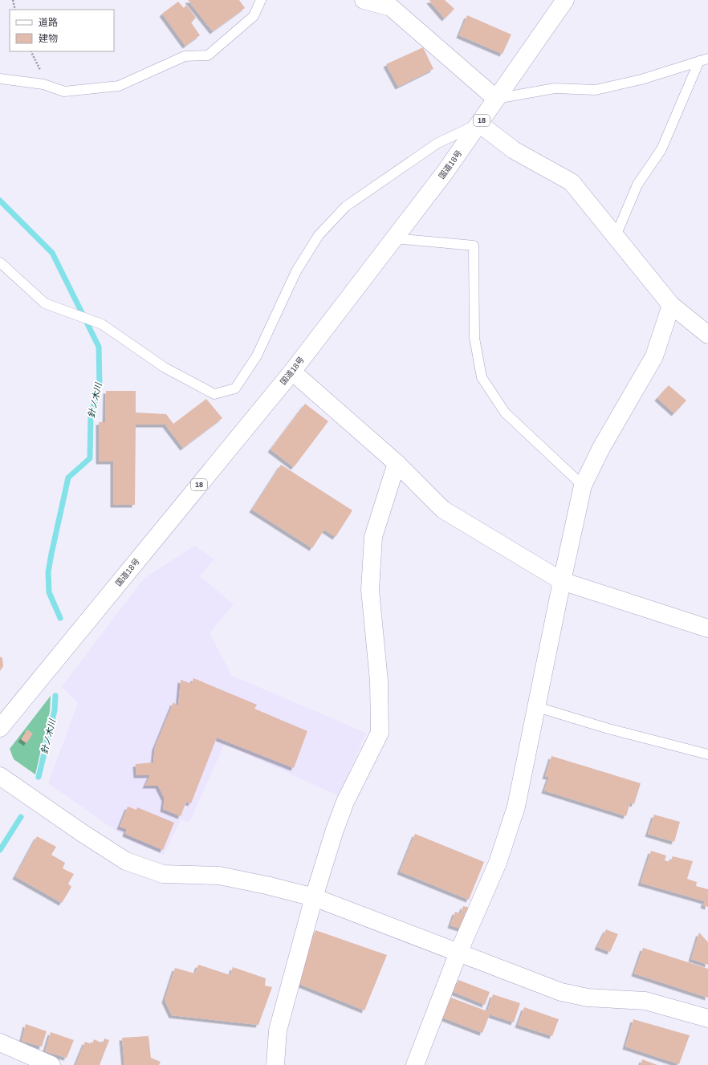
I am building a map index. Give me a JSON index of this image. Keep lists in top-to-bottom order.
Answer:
{
  "streets": {
    "main road": ["18", "国道18号"]
  },
  "water": ["針ノ木川"],
  "legend": ["道路", "建物"]
}
